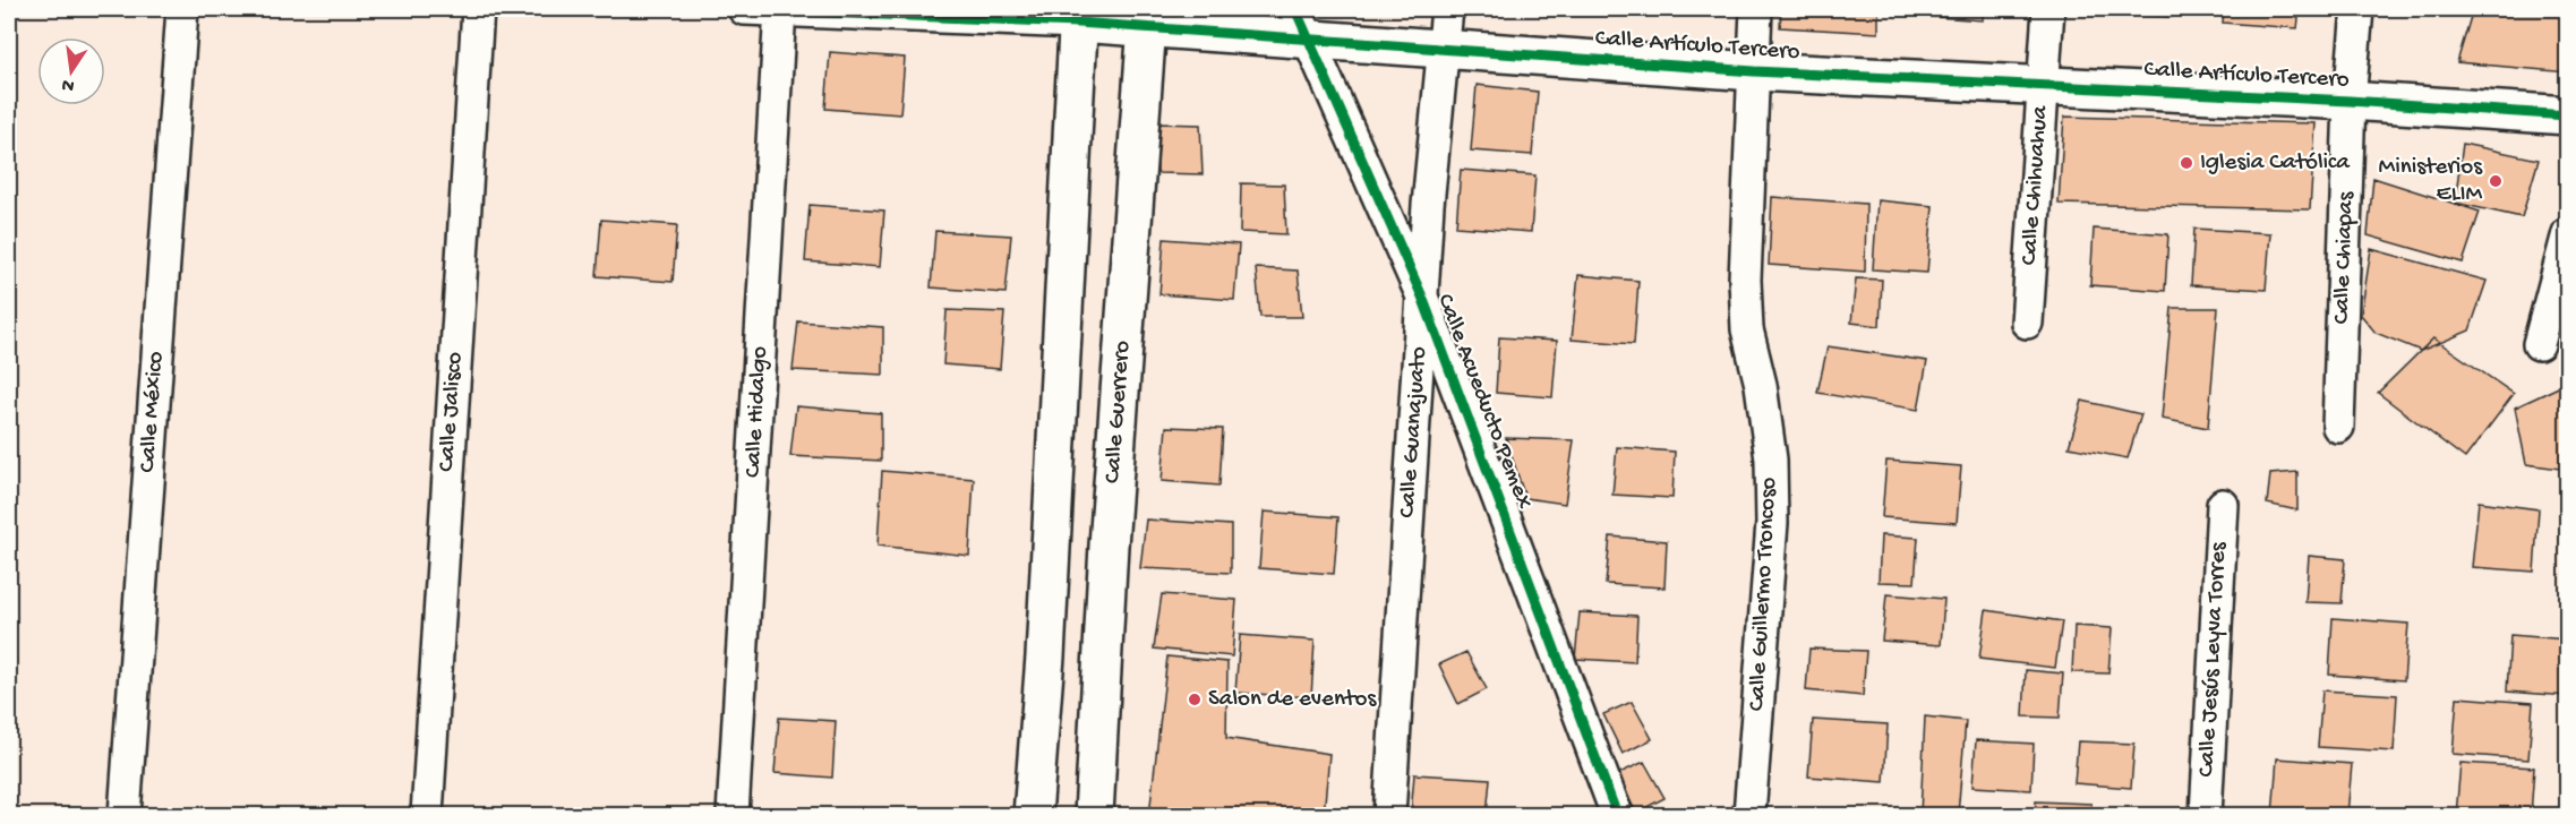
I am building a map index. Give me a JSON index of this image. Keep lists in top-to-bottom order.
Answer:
{
  "streets": {
    "main road": ["Calle Artículo Tercero", "Calle Guerrero"],
    "street": [
      "Calle Chihuahua",
      "Calle Chiapas",
      "Calle Acueducto Pemex",
      "Calle México",
      "Calle Jalisco",
      "Calle Hidalgo",
      "Calle Guanajuato",
      "Calle Guillermo Troncoso",
      "Calle Jesús Leyva Torres"
    ]
  },
  "crossings": [
    ["Calle Artículo Tercero", "Calle Chihuahua"],
    ["Calle Artículo Tercero", "Calle Chiapas"],
    ["Calle Artículo Tercero", "Calle Acueducto Pemex"],
    ["Calle Artículo Tercero", "Calle Hidalgo"],
    ["Calle Artículo Tercero", "Calle Guerrero"],
    ["Calle Artículo Tercero", "Calle Guanajuato"],
    ["Calle Artículo Tercero", "Calle Guillermo Troncoso"],
    ["Calle Acueducto Pemex", "Calle Guanajuato"]
  ],
  "places": ["Iglesia Católica", "Ministerios ELIM", "Salon de eventos"],
  "north": "bottom"
}
